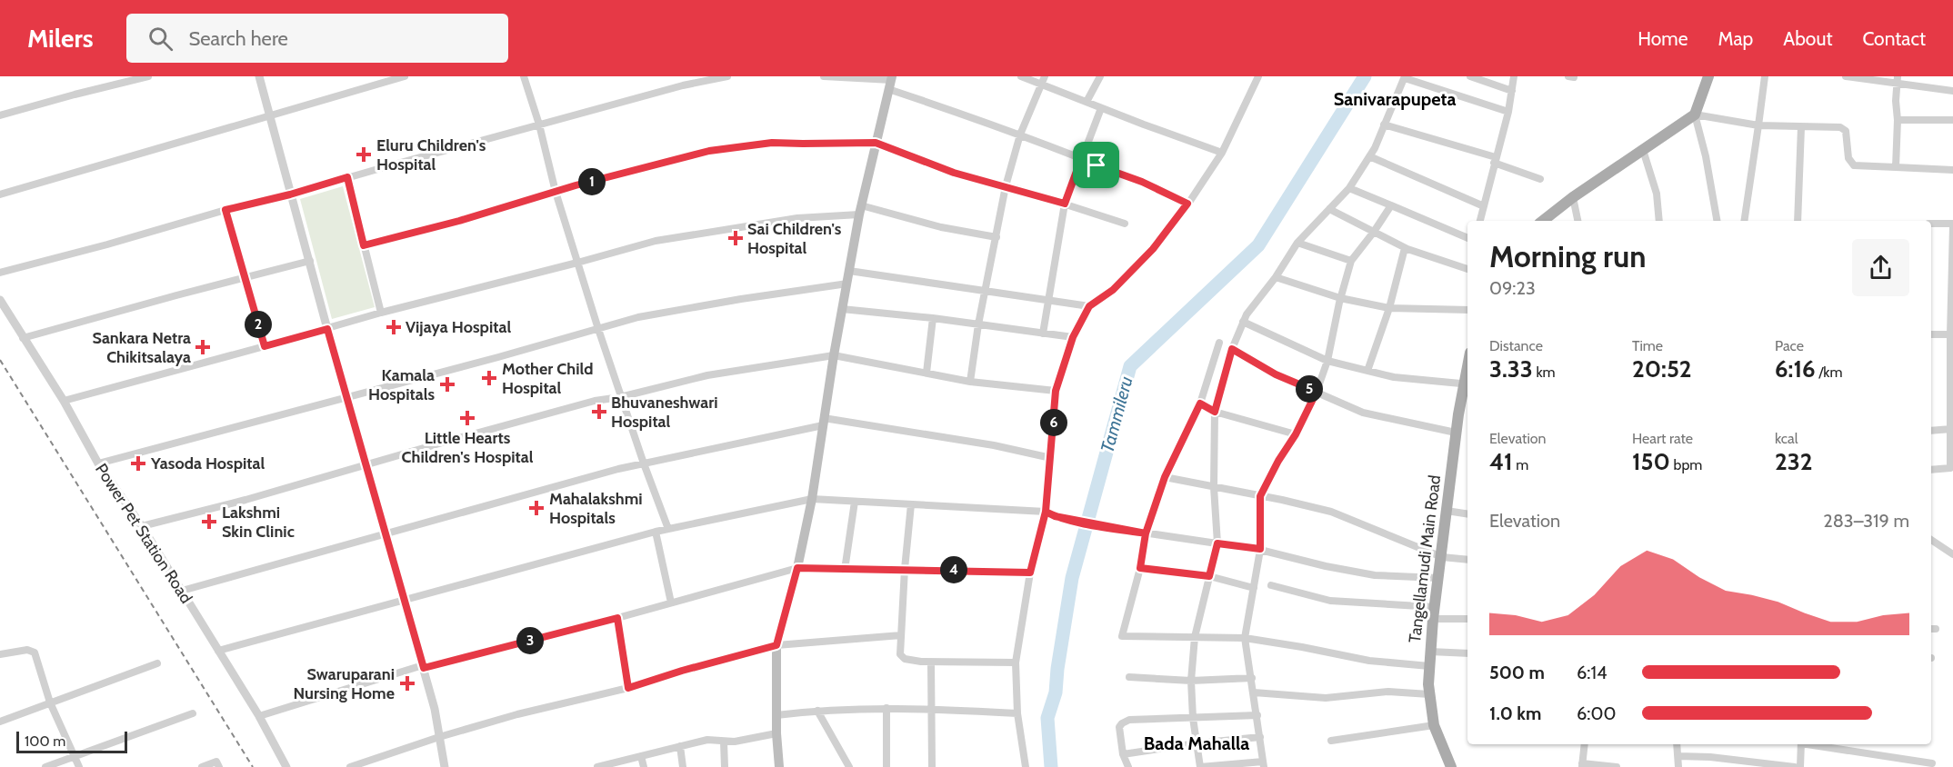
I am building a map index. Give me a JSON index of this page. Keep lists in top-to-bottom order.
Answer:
{
  "streets": {
    "main road": ["Tangellamudi Main Road"],
    "street": ["Power Pet Station Road"]
  },
  "districts": ["Sanivarapupeta", "Bada Mahalla"],
  "water": ["Tammileru"],
  "places": {
    "health": [
      "Eluru Children's Hospital",
      "Sai Children's Hospital",
      "Vijaya Hospital",
      "Sankara Netra Chikitsalaya",
      "Mother Child Hospital",
      "Kamala Hospitals",
      "Bhuvaneshwari Hospital",
      "Little Hearts Children's Hospital",
      "Yasoda Hospital",
      "Mahalakshmi Hospitals",
      "Lakshmi Skin Clinic",
      "Swaruparani Nursing Home"
    ]
  },
  "scale_bar": "100 m",
  "page": {
    "header": "Milers",
    "search": "Search here",
    "nav": [
      "Home",
      "Map",
      "About",
      "Contact"
    ],
    "pins": [
      "1",
      "2",
      "5",
      "6",
      "4",
      "3"
    ],
    "heading": ["Morning run", "09:23"],
    "stats": [
      ["Distance", "3.33 km"],
      ["Time", "20:52"],
      ["Pace", "6:16 /km"],
      ["Elevation", "41 m"],
      ["Heart rate", "150 bpm"],
      ["kcal", "232"]
    ],
    "chart": ["Elevation", "283–319 m"],
    "list": [
      {
        "name": "500 m",
        "note": "6:14"
      },
      {
        "name": "1.0 km",
        "note": "6:00"
      }
    ],
    "scale": "100 m"
  }
}
